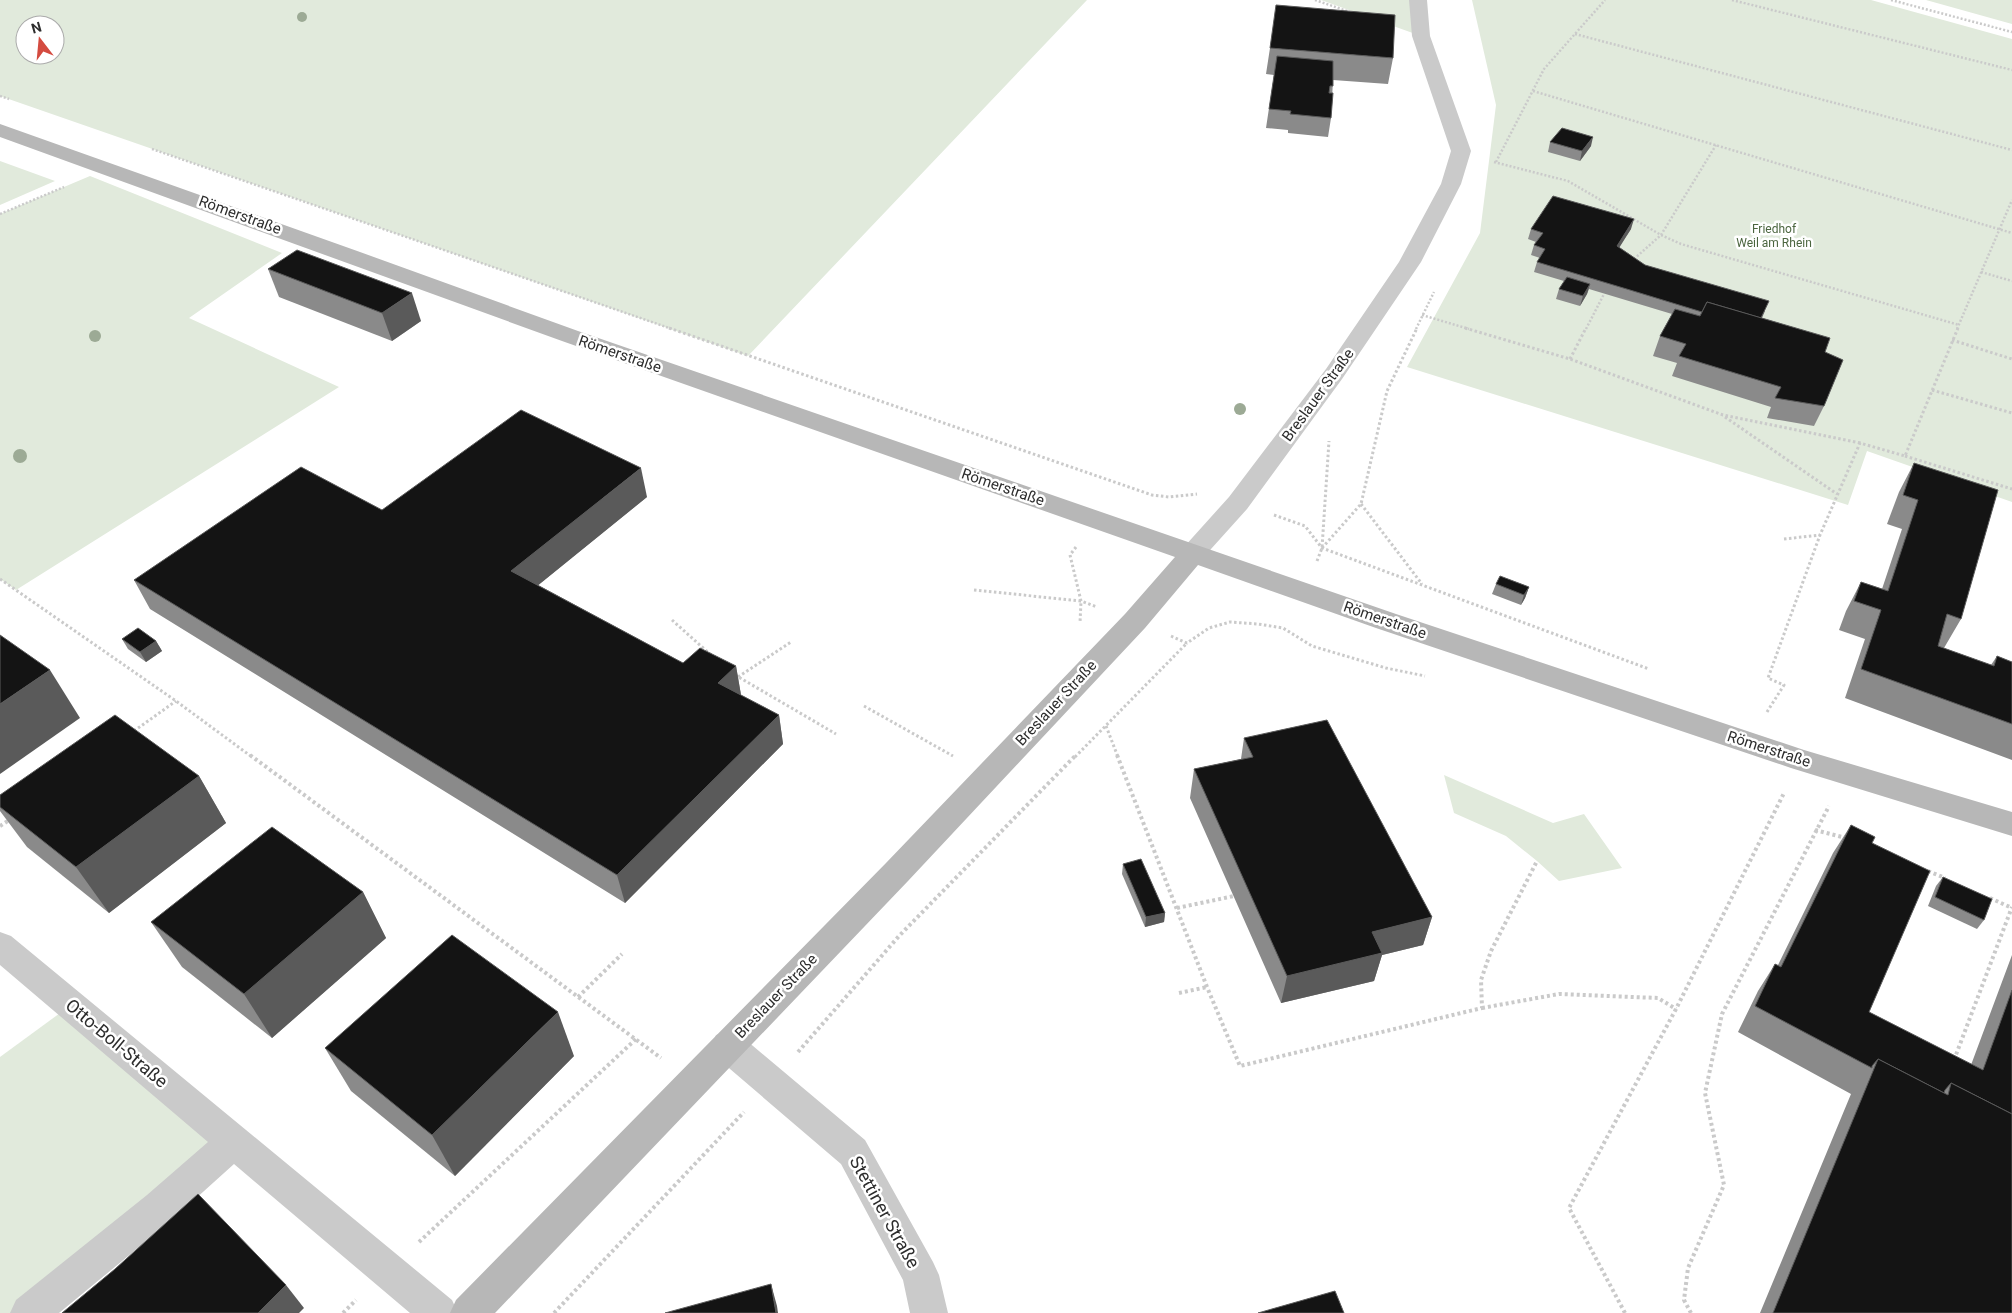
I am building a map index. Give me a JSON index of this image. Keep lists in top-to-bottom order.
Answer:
{
  "streets": {
    "street": [
      "Römerstraße",
      "Breslauer Straße",
      "Otto-Boll-Straße",
      "Stettiner Straße"
    ]
  },
  "crossings": [
    ["Römerstraße", "Breslauer Straße"],
    ["Breslauer Straße", "Stettiner Straße"]
  ],
  "parks": ["Friedhof Weil am Rhein"],
  "north": "top"
}
